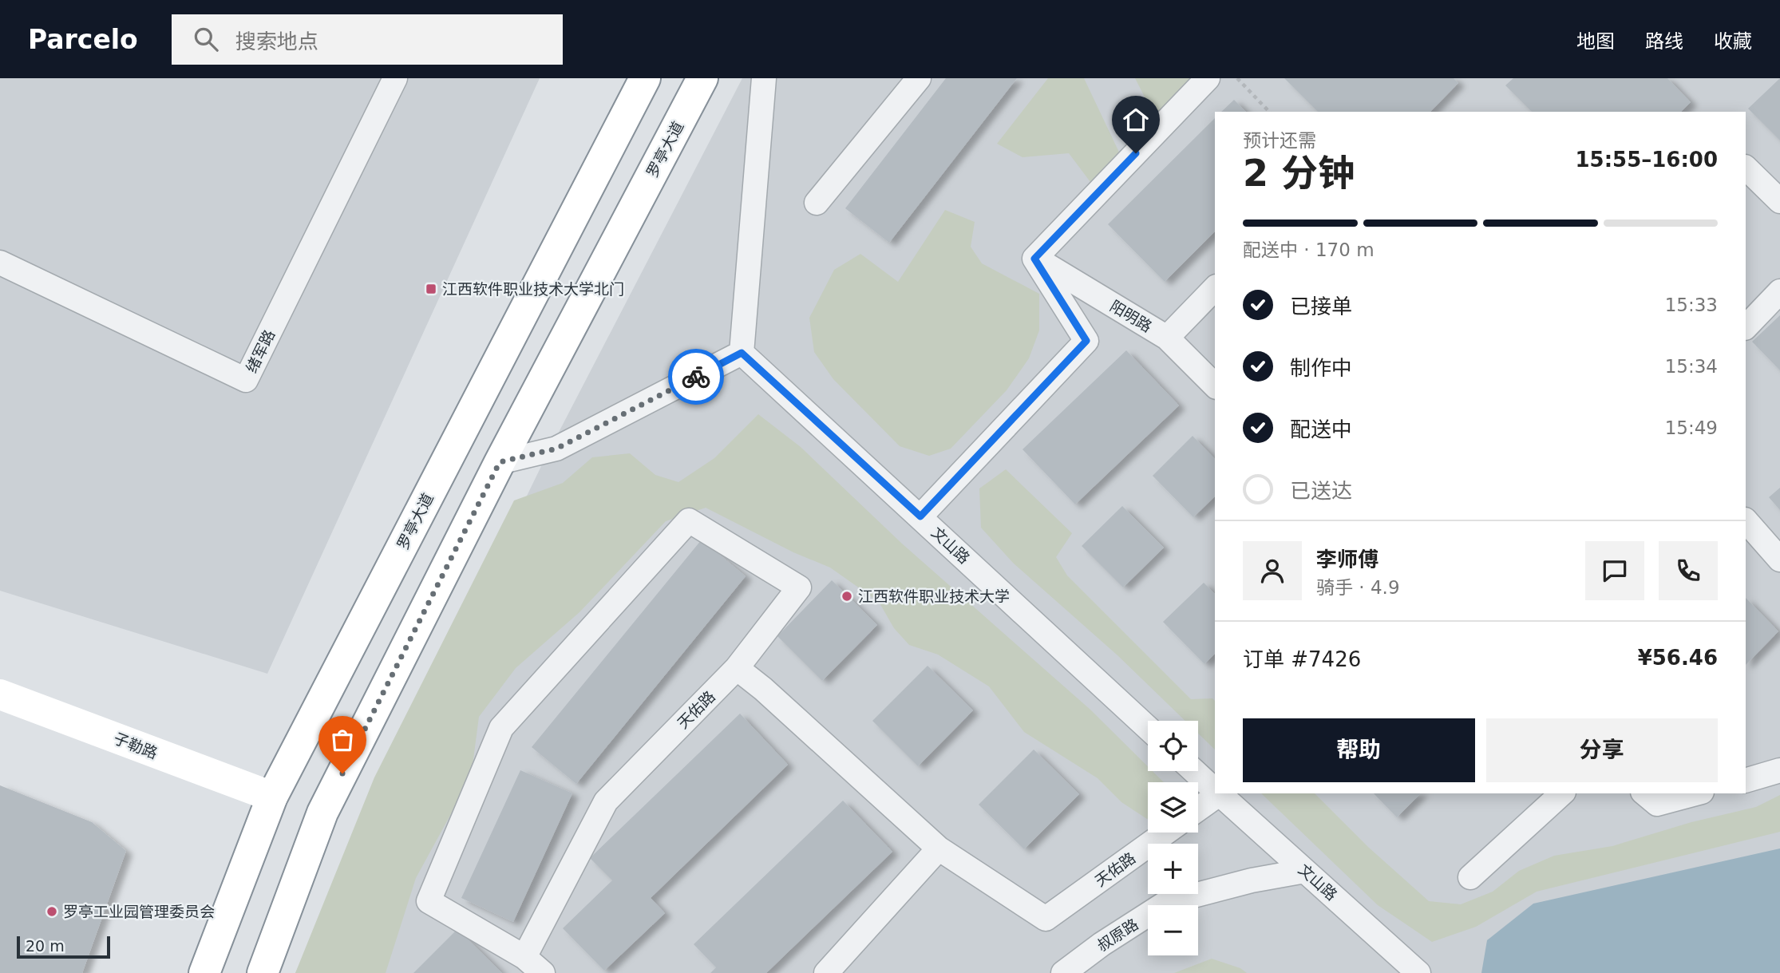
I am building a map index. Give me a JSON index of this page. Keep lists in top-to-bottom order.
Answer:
{
  "streets": {
    "main road": ["罗亭大道", "子勒路"],
    "street": [
      "阳明路",
      "绪军路",
      "文山路",
      "天佑路",
      "叔原路"
    ]
  },
  "crossings": [
    ["罗亭大道", "子勒路"],
    ["文山路", "叔原路"]
  ],
  "places": {
    "transit": ["江西软件职业技术大学北门"],
    "other": ["江西软件职业技术大学", "罗亭工业园管理委员会"]
  },
  "scale_bar": "20 m",
  "page": {
    "header": "Parcelo",
    "search": "搜索地点",
    "nav": ["地图", "路线", "收藏"],
    "heading": ["2 分钟", "预计还需", "15:55–16:00"],
    "panel": [
      "李师傅",
      "骑手 · 4.9",
      "订单 #7426",
      "¥56.46"
    ],
    "bar": "配送中 · 170 m",
    "list": [
      ["已接单", "15:33"],
      ["制作中", "15:34"],
      ["配送中", "15:49"],
      "已送达"
    ],
    "buttons": ["帮助", "分享"],
    "map_buttons": ["+", "−"],
    "scale": "20 m"
  }
}
